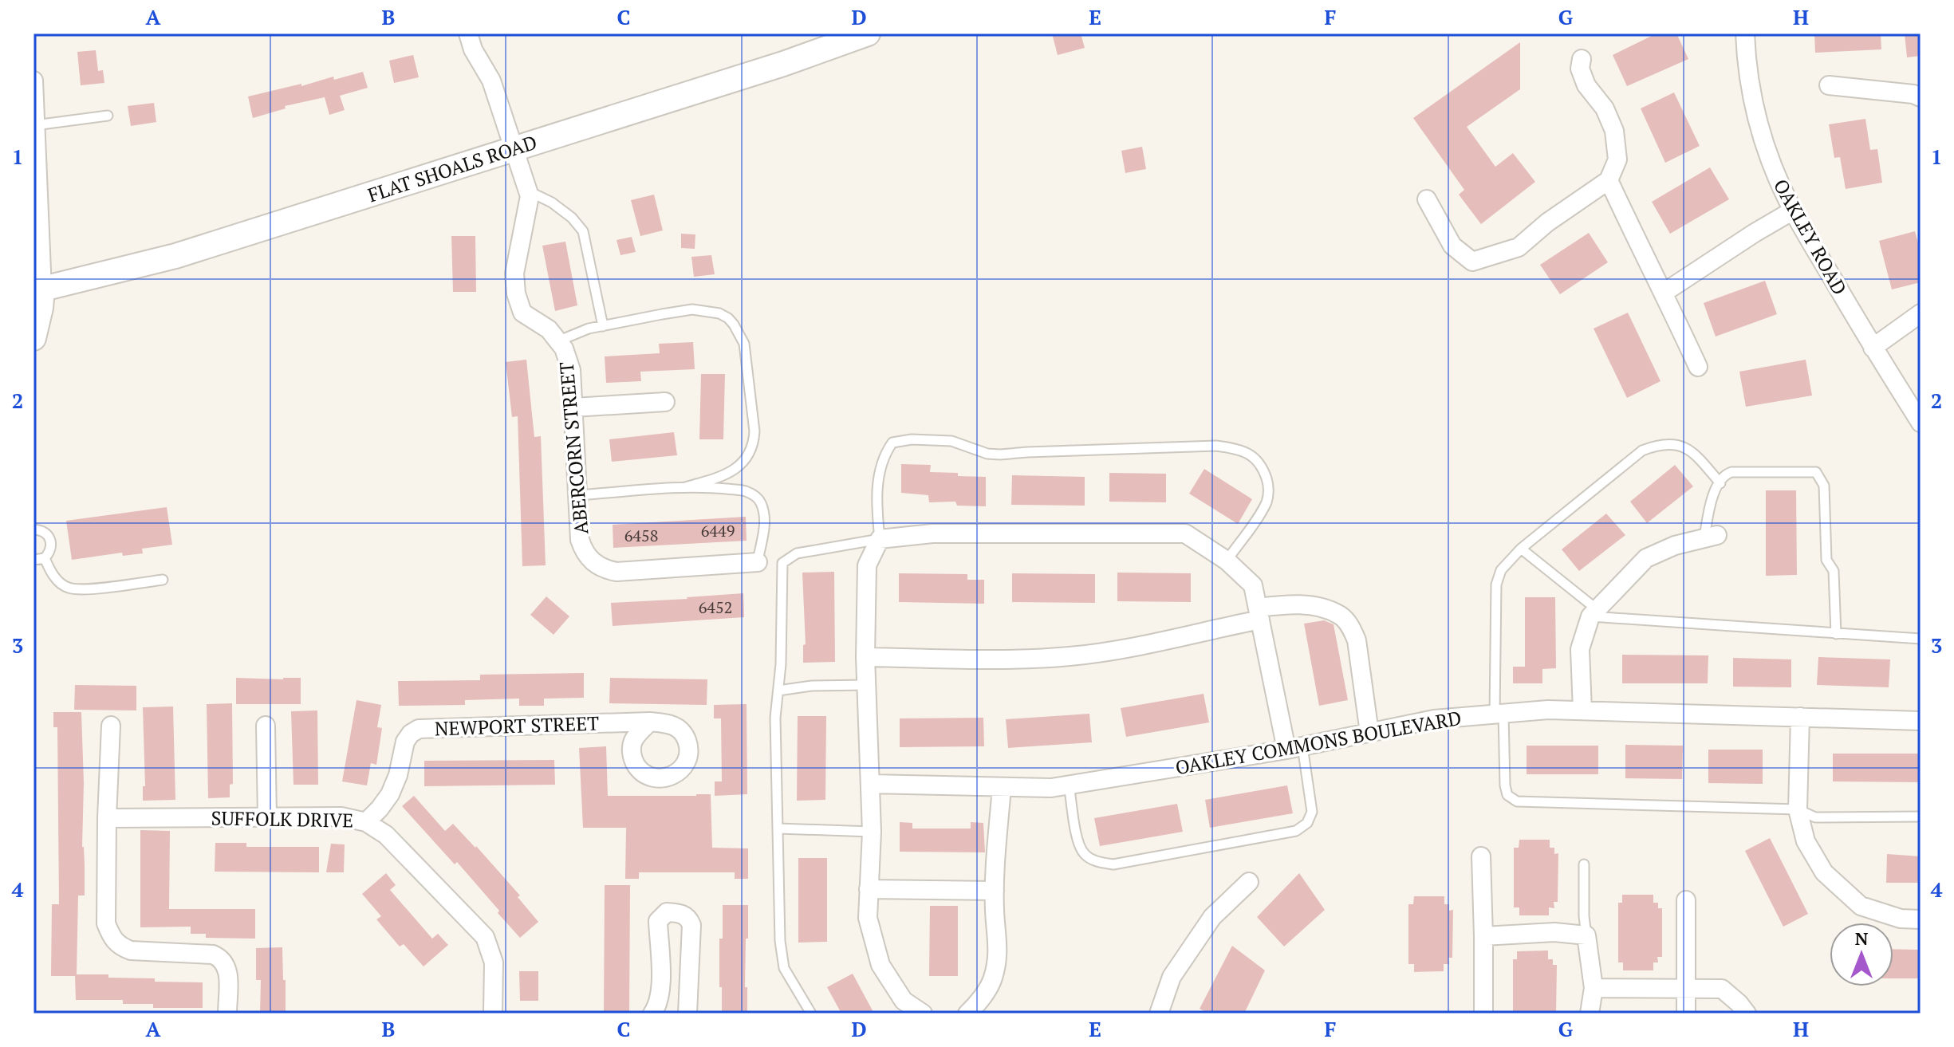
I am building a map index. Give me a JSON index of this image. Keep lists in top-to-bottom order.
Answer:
{
  "streets": {
    "street": [
      "FLAT SHOALS ROAD",
      "OAKLEY ROAD",
      "ABERCORN STREET",
      "NEWPORT STREET",
      "OAKLEY COMMONS BOULEVARD",
      "SUFFOLK DRIVE"
    ]
  },
  "crossings": [
    ["FLAT SHOALS ROAD", "ABERCORN STREET"],
    ["NEWPORT STREET", "SUFFOLK DRIVE"]
  ],
  "house_numbers": ["6449", "6458", "6452"],
  "north": "top",
  "grid": {
    "columns": [
      "A",
      "B",
      "C",
      "D",
      "E",
      "F",
      "G",
      "H"
    ],
    "rows": [
      "1",
      "2",
      "3",
      "4"
    ]
  }
}
